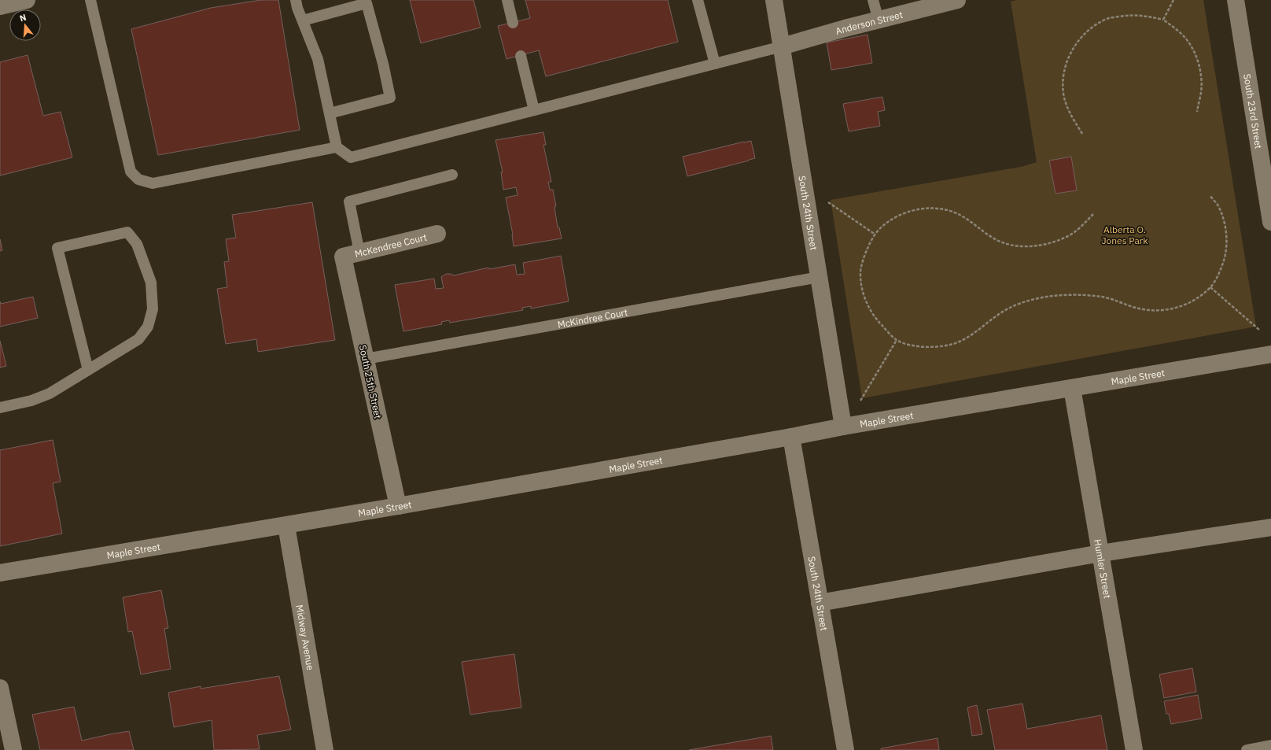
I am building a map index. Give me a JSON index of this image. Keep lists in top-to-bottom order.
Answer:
{
  "streets": {
    "street": [
      "Anderson Street",
      "South 23rd Street",
      "South 24th Street",
      "McKendree Court",
      "Maple Street",
      "South 25th Street",
      "Humler Street",
      "Midway Avenue"
    ],
    "lane": ["McKindree Court"]
  },
  "crossings": [
    ["Anderson Street", "South 24th Street"],
    ["South 24th Street", "McKindree Court"],
    ["South 24th Street", "Maple Street"],
    ["McKendree Court", "South 25th Street"],
    ["McKindree Court", "South 25th Street"],
    ["Maple Street", "South 25th Street"],
    ["Maple Street", "Humler Street"],
    ["Maple Street", "Midway Avenue"]
  ],
  "parks": ["Alberta O. Jones Park"],
  "north": "top"
}
